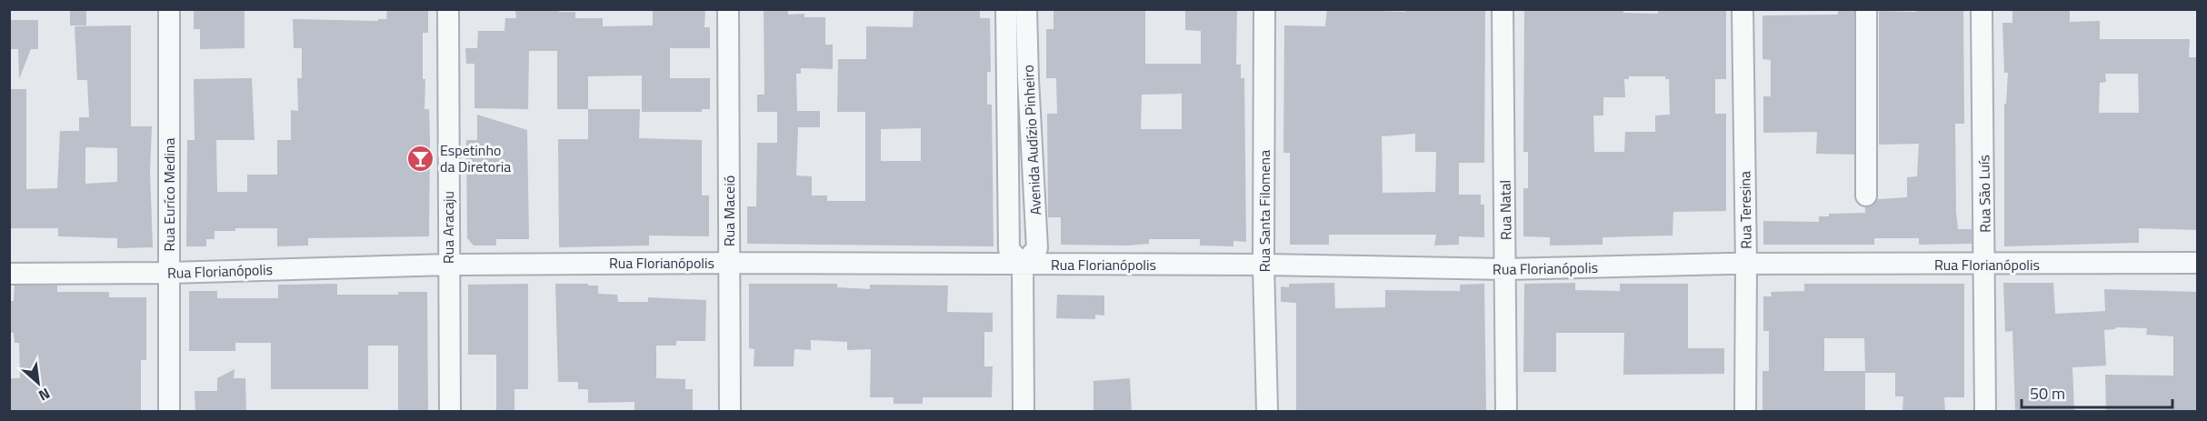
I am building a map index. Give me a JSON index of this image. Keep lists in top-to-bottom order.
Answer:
{
  "streets": {
    "street": [
      "Avenida Audízio Pinheiro",
      "Rua São Luís",
      "Rua Euríco Medina",
      "Rua Natal",
      "Rua Teresina",
      "Rua Maceió",
      "Rua Santa Filomena",
      "Rua Aracaju",
      "Rua Florianópolis"
    ]
  },
  "crossings": [
    ["Avenida Audízio Pinheiro", "Rua Florianópolis"],
    ["Rua São Luís", "Rua Florianópolis"],
    ["Rua Euríco Medina", "Rua Florianópolis"],
    ["Rua Natal", "Rua Florianópolis"],
    ["Rua Teresina", "Rua Florianópolis"],
    ["Rua Maceió", "Rua Florianópolis"],
    ["Rua Santa Filomena", "Rua Florianópolis"],
    ["Rua Aracaju", "Rua Florianópolis"]
  ],
  "places": {
    "bar": ["Espetinho da Diretoria"]
  },
  "scale_bar": "50 m",
  "north": "bottom right"
}
